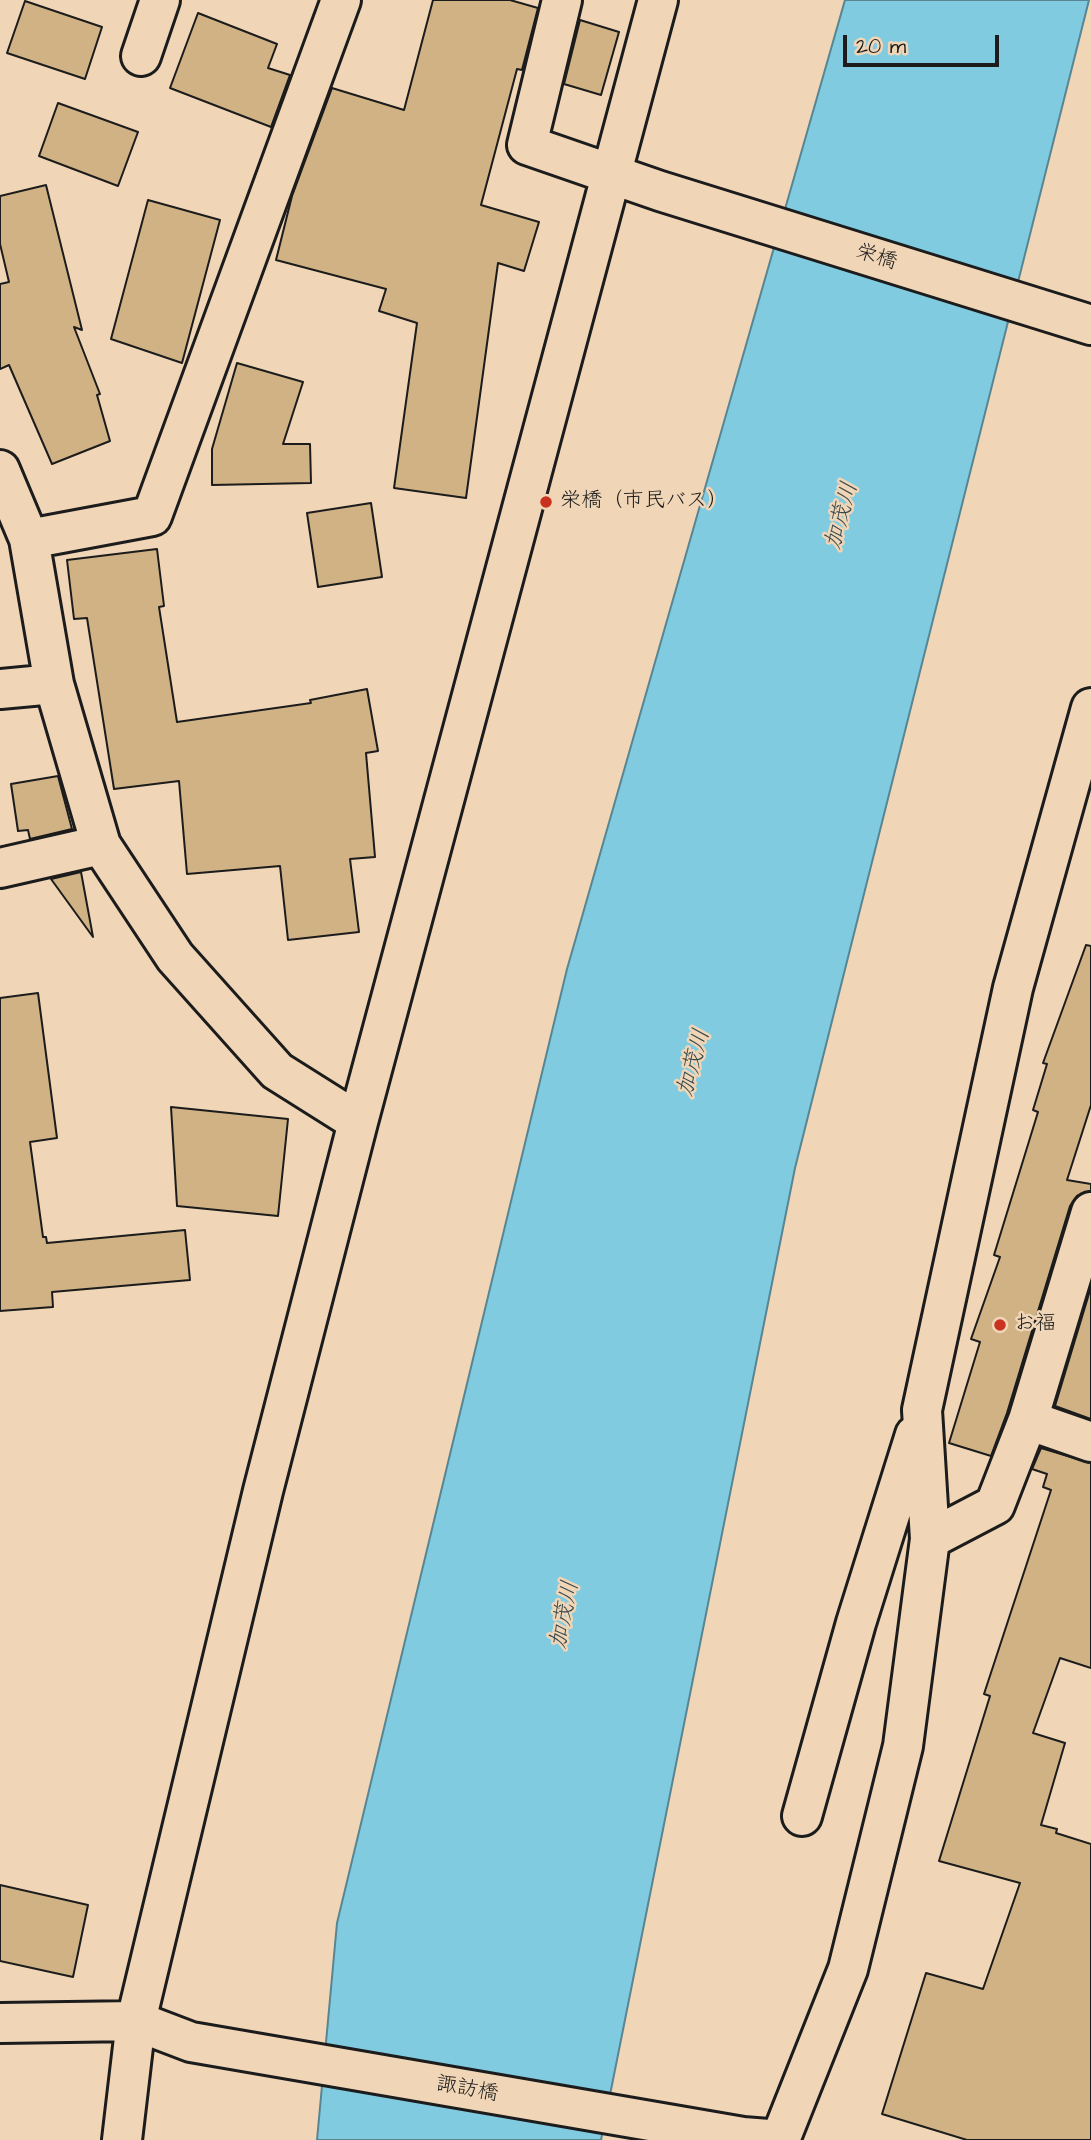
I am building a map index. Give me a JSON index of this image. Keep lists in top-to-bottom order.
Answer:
{
  "streets": {
    "street": ["栄橋", "諏訪橋"]
  },
  "water": ["加茂川"],
  "places": ["栄橋（市民バス）", "お福"],
  "scale_bar": "20 m"
}
